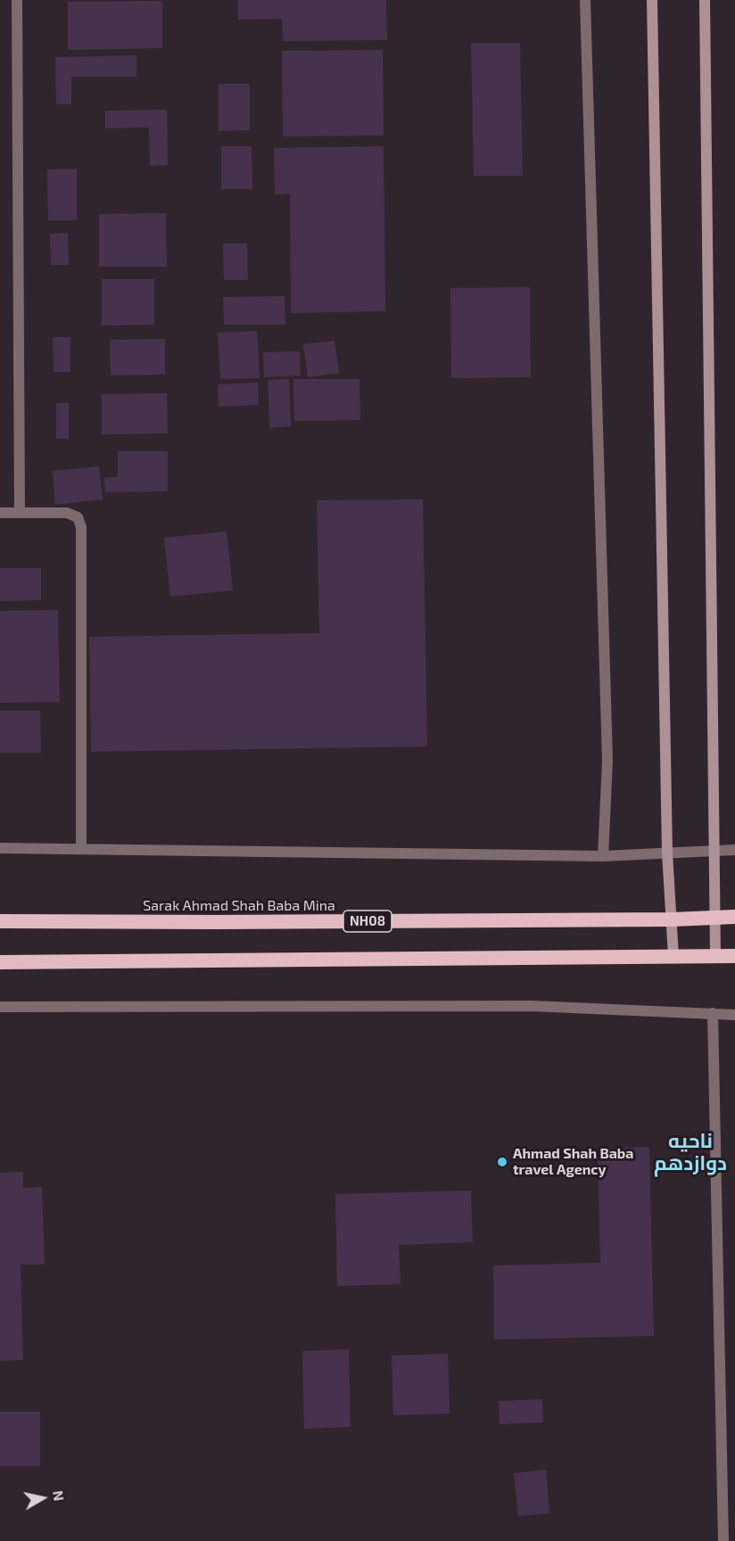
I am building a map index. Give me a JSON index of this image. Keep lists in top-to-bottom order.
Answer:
{
  "streets": {
    "highway": ["Sarak Ahmad Shah Baba Mina", "NH08"]
  },
  "districts": ["ناحیه دوازدهم"],
  "places": ["Ahmad Shah Baba travel Agency"],
  "north": "right"
}
